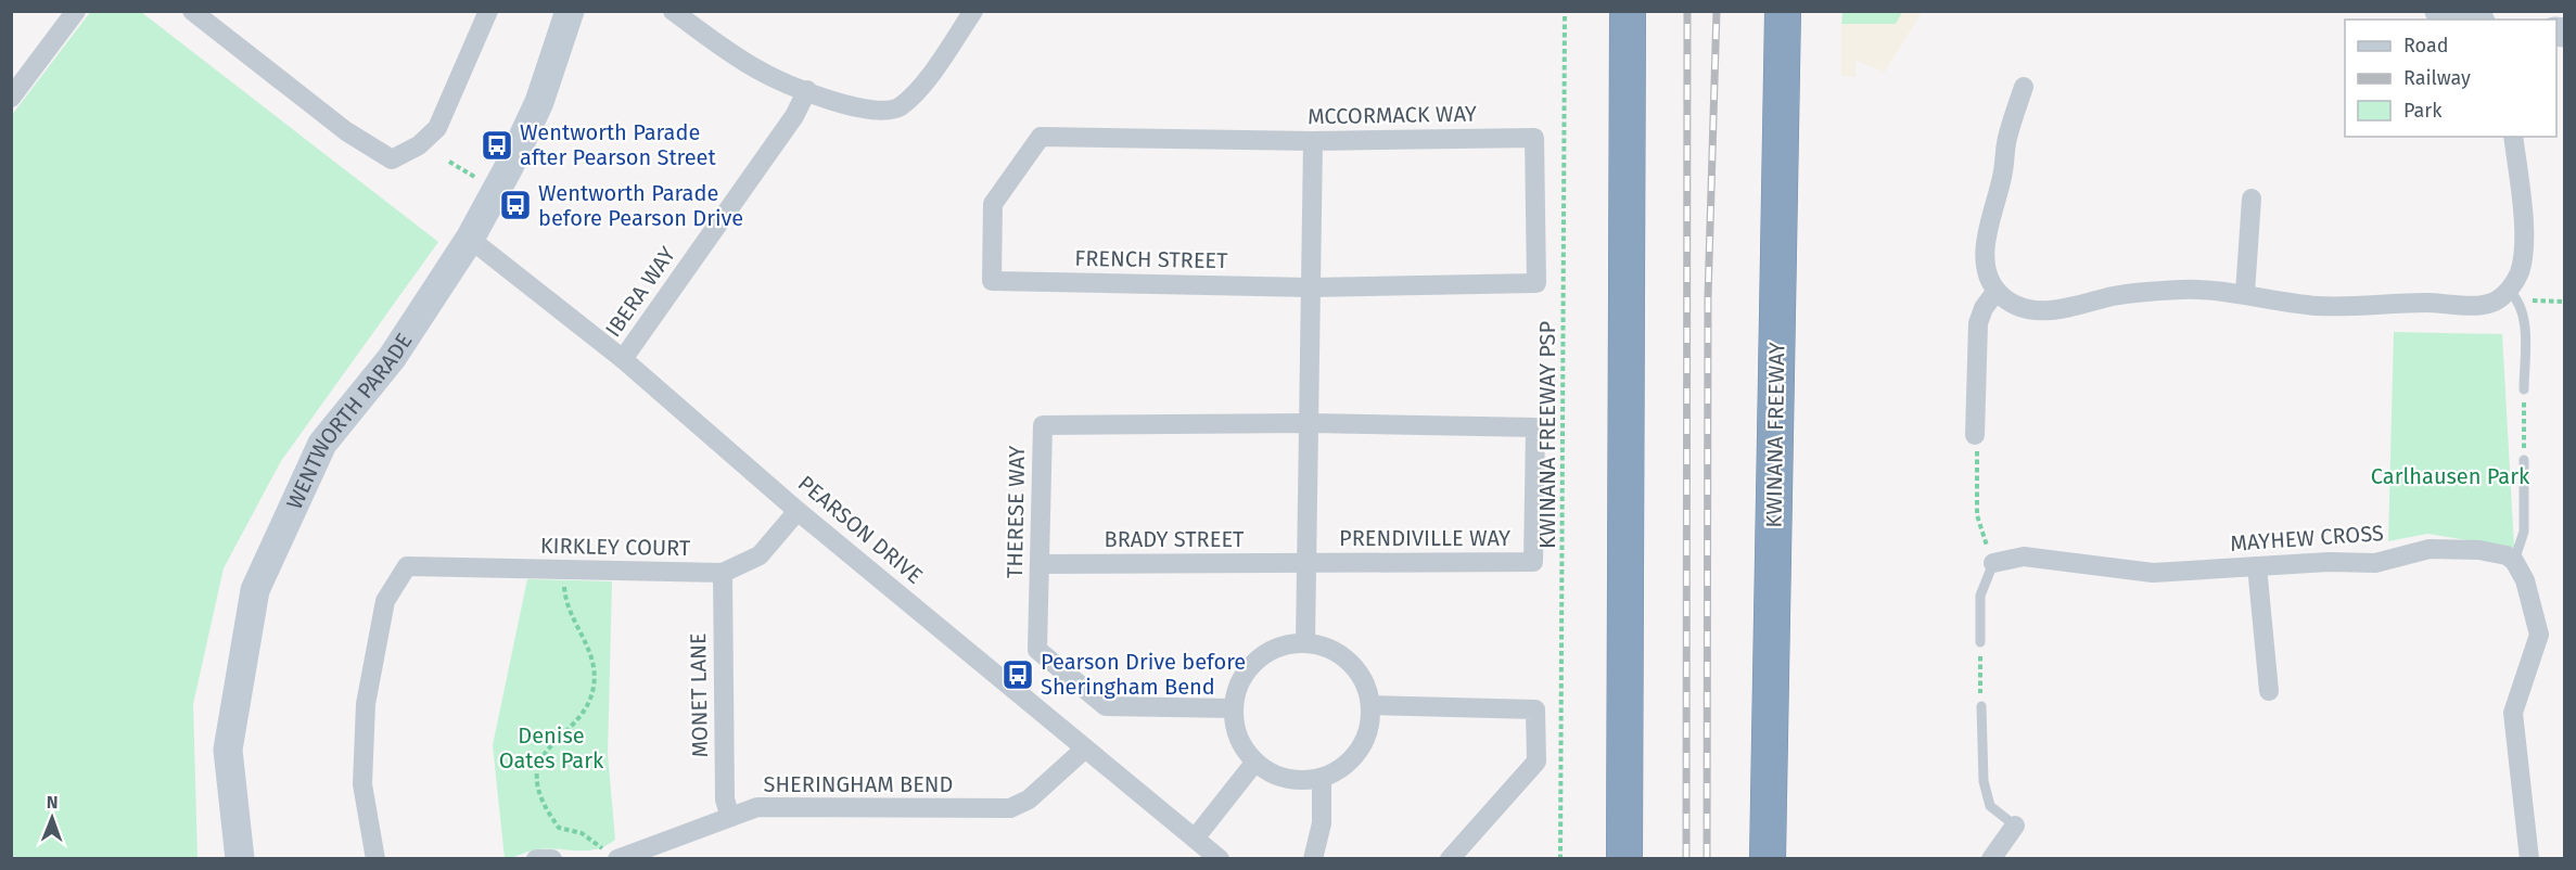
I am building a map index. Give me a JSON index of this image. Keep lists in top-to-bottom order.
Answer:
{
  "streets": {
    "highway": ["KWINANA FREEWAY"],
    "street": [
      "MCCORMACK WAY",
      "FRENCH STREET",
      "IBERA WAY",
      "WENTWORTH PARADE",
      "THERESE WAY",
      "PEARSON DRIVE",
      "PRENDIVILLE WAY",
      "MAYHEW CROSS",
      "BRADY STREET",
      "KIRKLEY COURT",
      "MONET LANE",
      "SHERINGHAM BEND"
    ],
    "path": ["KWINANA FREEWAY PSP"]
  },
  "crossings": [
    ["MCCORMACK WAY", "FRENCH STREET"],
    ["IBERA WAY", "PEARSON DRIVE"],
    ["WENTWORTH PARADE", "PEARSON DRIVE"],
    ["THERESE WAY", "PRENDIVILLE WAY"],
    ["THERESE WAY", "BRADY STREET"],
    ["PEARSON DRIVE", "KIRKLEY COURT"],
    ["PEARSON DRIVE", "SHERINGHAM BEND"],
    ["PRENDIVILLE WAY", "BRADY STREET"],
    ["KIRKLEY COURT", "MONET LANE"],
    ["MONET LANE", "SHERINGHAM BEND"]
  ],
  "parks": ["Carlhausen Park", "Denise Oates Park"],
  "places": {
    "bus stop": ["Wentworth Parade after Pearson Street", "Wentworth Parade before Pearson Drive", "Pearson Drive before Sheringham Bend"]
  },
  "legend": ["Road", "Railway", "Park"],
  "north": "top"
}
